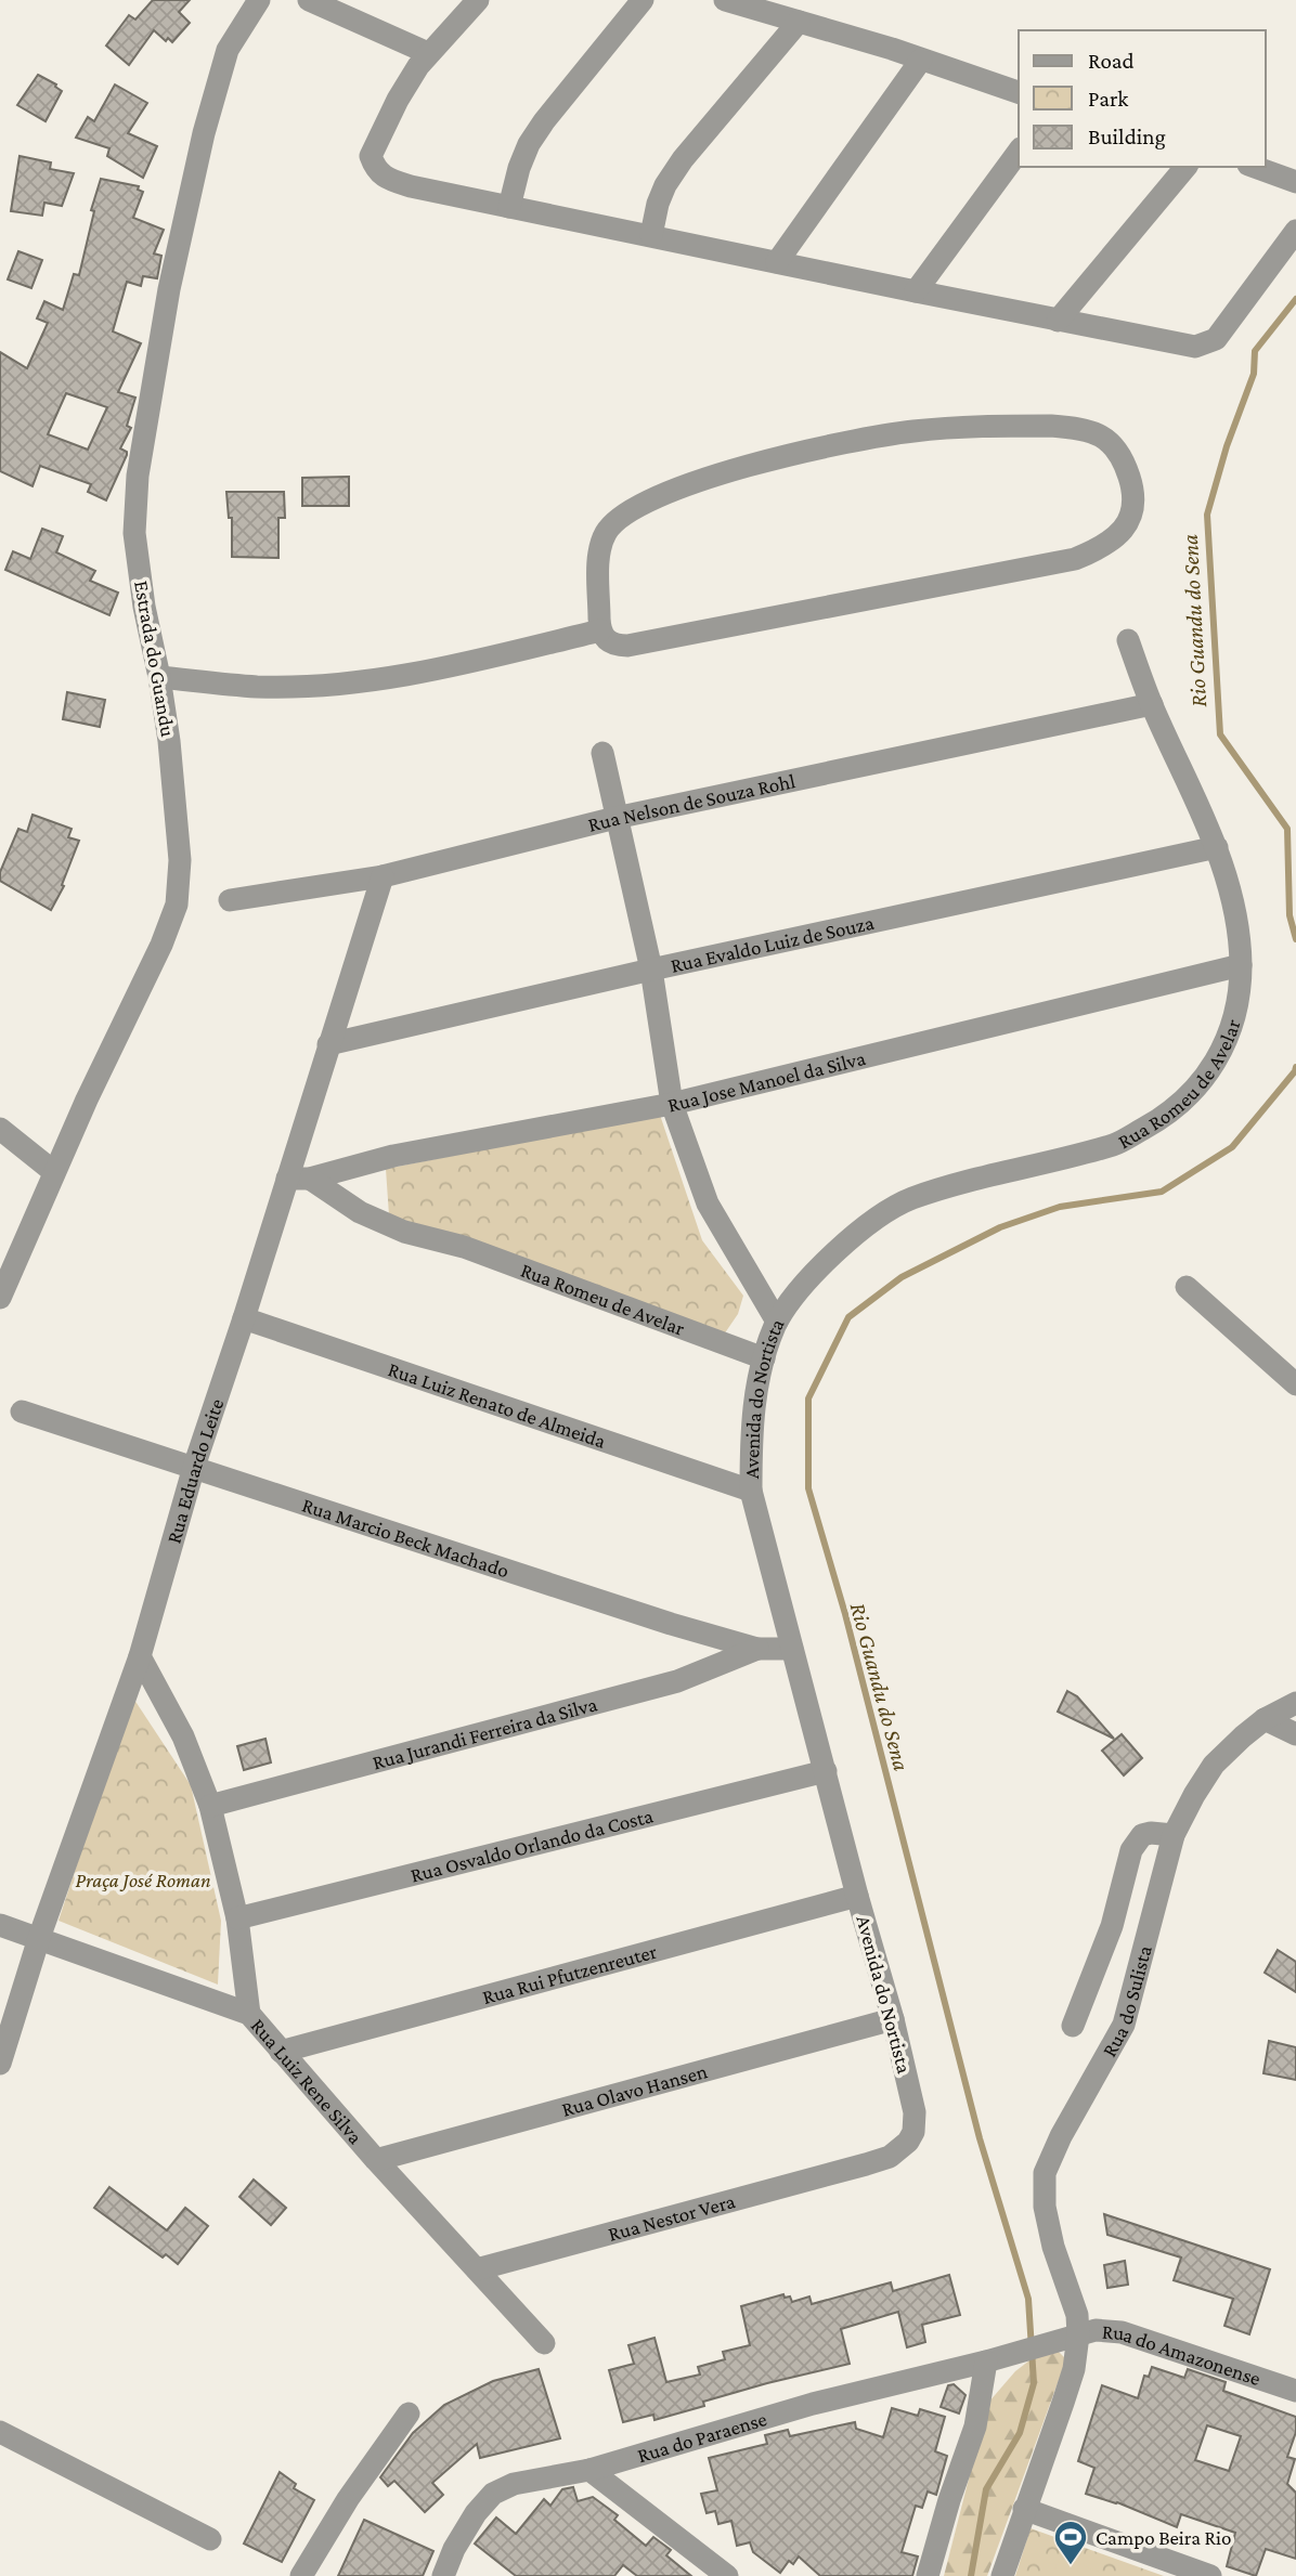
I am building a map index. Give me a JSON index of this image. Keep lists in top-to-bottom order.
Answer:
{
  "streets": {
    "street": [
      "Estrada do Guandu",
      "Rua Nelson de Souza Rohl",
      "Rua Evaldo Luiz de Souza",
      "Rua Romeu de Avelar",
      "Rua Jose Manoel da Silva",
      "Avenida do Nortista",
      "Rua Luiz Renato de Almeida",
      "Rua Eduardo Leite",
      "Rua Marcio Beck Machado",
      "Rua Jurandi Ferreira da Silva",
      "Rua Osvaldo Orlando da Costa",
      "Rua Rui Pfutzenreuter",
      "Rua do Sulista",
      "Rua Luiz Rene Silva",
      "Rua Olavo Hansen",
      "Rua Nestor Vera",
      "Rua do Amazonense",
      "Rua do Paraense"
    ]
  },
  "crossings": [
    ["Rua Nelson de Souza Rohl", "Rua Romeu de Avelar"],
    ["Rua Nelson de Souza Rohl", "Avenida do Nortista"],
    ["Rua Nelson de Souza Rohl", "Rua Eduardo Leite"],
    ["Rua Evaldo Luiz de Souza", "Rua Romeu de Avelar"],
    ["Rua Evaldo Luiz de Souza", "Avenida do Nortista"],
    ["Rua Evaldo Luiz de Souza", "Rua Eduardo Leite"],
    ["Rua Romeu de Avelar", "Rua Jose Manoel da Silva"],
    ["Rua Romeu de Avelar", "Avenida do Nortista"],
    ["Rua Jose Manoel da Silva", "Avenida do Nortista"],
    ["Rua Jose Manoel da Silva", "Rua Eduardo Leite"],
    ["Avenida do Nortista", "Rua Luiz Renato de Almeida"],
    ["Avenida do Nortista", "Rua Marcio Beck Machado"],
    ["Avenida do Nortista", "Rua Osvaldo Orlando da Costa"],
    ["Avenida do Nortista", "Rua Rui Pfutzenreuter"],
    ["Avenida do Nortista", "Rua Olavo Hansen"],
    ["Avenida do Nortista", "Rua Nestor Vera"],
    ["Rua Luiz Renato de Almeida", "Rua Eduardo Leite"],
    ["Rua Eduardo Leite", "Rua Marcio Beck Machado"],
    ["Rua Eduardo Leite", "Rua Luiz Rene Silva"],
    ["Rua Marcio Beck Machado", "Rua Jurandi Ferreira da Silva"],
    ["Rua Rui Pfutzenreuter", "Rua Luiz Rene Silva"],
    ["Rua do Sulista", "Rua do Amazonense"],
    ["Rua Luiz Rene Silva", "Rua Olavo Hansen"],
    ["Rua Luiz Rene Silva", "Rua Nestor Vera"],
    ["Rua do Amazonense", "Rua do Paraense"]
  ],
  "water": ["Rio Guandu do Sena"],
  "parks": ["Praça José Roman"],
  "places": {
    "sports": ["Campo Beira Rio"]
  },
  "legend": ["Road", "Park", "Building"]
}
